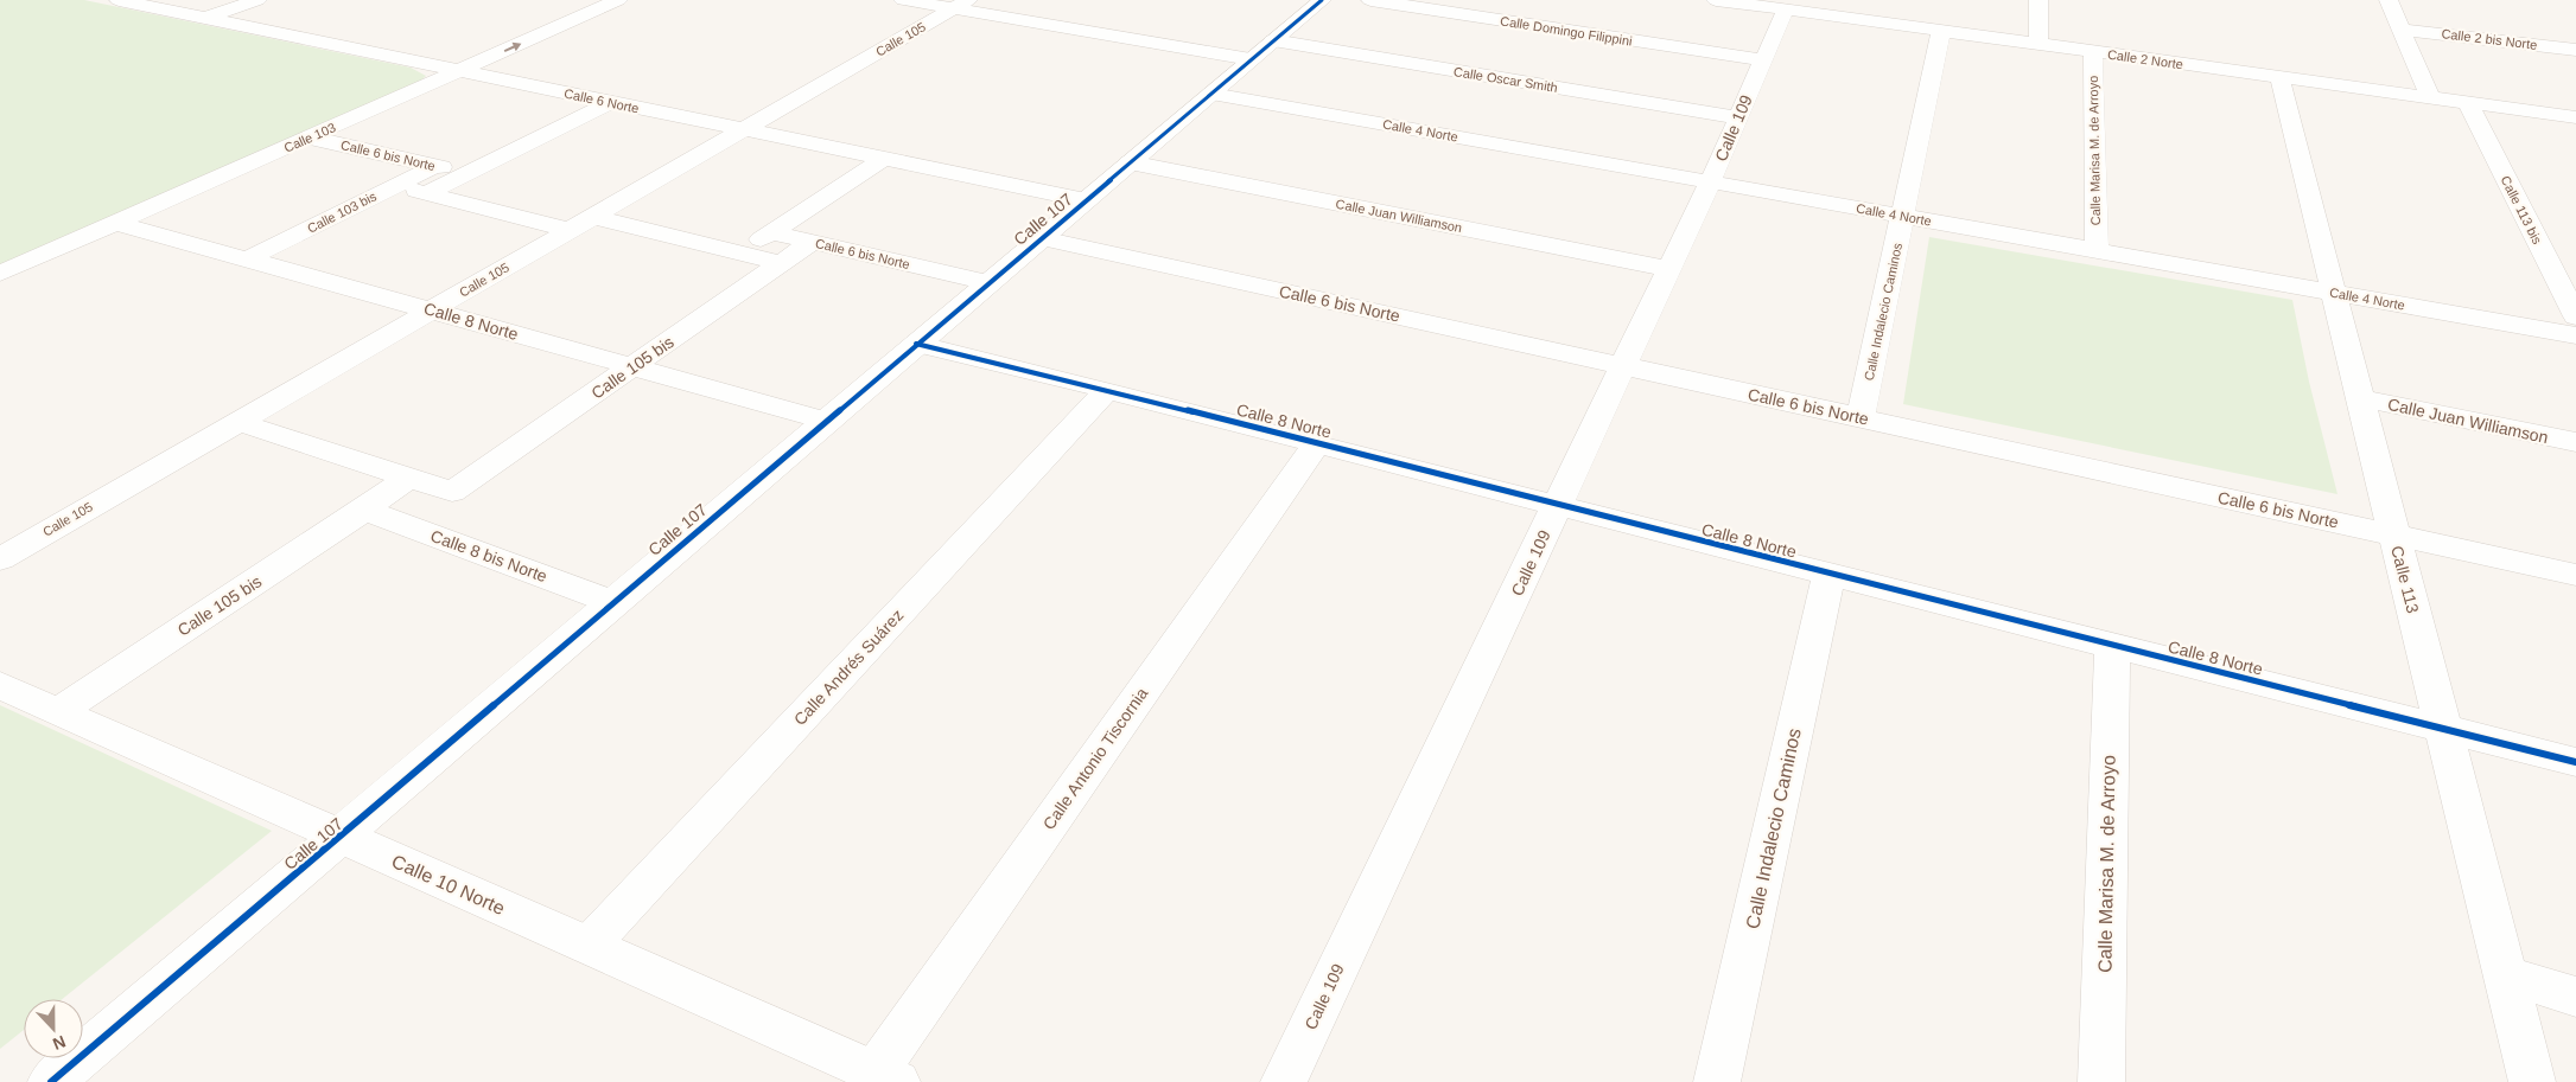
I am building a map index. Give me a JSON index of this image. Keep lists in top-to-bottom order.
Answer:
{
  "streets": {
    "street": [
      "Calle Domingo Filippini",
      "Calle 105",
      "Calle 2 bis Norte",
      "Calle 2 Norte",
      "Calle Oscar Smith",
      "Calle 6 Norte",
      "Calle 109",
      "Calle 4 Norte",
      "Calle 103",
      "Calle Marisa M. de Arroyo",
      "Calle 6 bis Norte",
      "Calle 113 bis",
      "Calle 103 bis",
      "Calle Juan Williamson",
      "Calle 107",
      "Calle Indalecio Caminos",
      "Calle 8 Norte",
      "Calle 105 bis",
      "Calle 8 bis Norte",
      "Calle 113",
      "Calle Andrés Suárez",
      "Calle Antonio Tiscornia",
      "Calle 10 Norte"
    ]
  },
  "crossings": [
    ["Calle Domingo Filippini", "Calle 109"],
    ["Calle 105", "Calle 6 Norte"],
    ["Calle 105", "Calle 6 bis Norte"],
    ["Calle 105", "Calle 8 Norte"],
    ["Calle 2 Norte", "Calle 109"],
    ["Calle 2 Norte", "Calle Marisa M. de Arroyo"],
    ["Calle 2 Norte", "Calle 113 bis"],
    ["Calle 2 Norte", "Calle Indalecio Caminos"],
    ["Calle 2 Norte", "Calle 113"],
    ["Calle Oscar Smith", "Calle 109"],
    ["Calle Oscar Smith", "Calle 107"],
    ["Calle 6 Norte", "Calle 103"],
    ["Calle 6 Norte", "Calle 107"],
    ["Calle 109", "Calle 4 Norte"],
    ["Calle 109", "Calle 6 bis Norte"],
    ["Calle 109", "Calle Juan Williamson"],
    ["Calle 109", "Calle 8 Norte"],
    ["Calle 4 Norte", "Calle Marisa M. de Arroyo"],
    ["Calle 4 Norte", "Calle 107"],
    ["Calle 4 Norte", "Calle Indalecio Caminos"],
    ["Calle 4 Norte", "Calle 113"],
    ["Calle 103", "Calle 6 bis Norte"],
    ["Calle 103", "Calle 8 Norte"],
    ["Calle Marisa M. de Arroyo", "Calle 8 Norte"],
    ["Calle 6 bis Norte", "Calle 103 bis"],
    ["Calle 6 bis Norte", "Calle 107"],
    ["Calle 6 bis Norte", "Calle Indalecio Caminos"],
    ["Calle 6 bis Norte", "Calle 105 bis"],
    ["Calle 6 bis Norte", "Calle 113"],
    ["Calle 103 bis", "Calle 8 Norte"],
    ["Calle Juan Williamson", "Calle 107"],
    ["Calle Juan Williamson", "Calle 113"],
    ["Calle 107", "Calle 8 Norte"],
    ["Calle 107", "Calle 8 bis Norte"],
    ["Calle 107", "Calle 10 Norte"],
    ["Calle Indalecio Caminos", "Calle 8 Norte"],
    ["Calle 8 Norte", "Calle 105 bis"],
    ["Calle 8 Norte", "Calle 113"],
    ["Calle 8 Norte", "Calle Andrés Suárez"],
    ["Calle 8 Norte", "Calle Antonio Tiscornia"],
    ["Calle 105 bis", "Calle 8 bis Norte"],
    ["Calle 105 bis", "Calle 10 Norte"],
    ["Calle Andrés Suárez", "Calle 10 Norte"],
    ["Calle Antonio Tiscornia", "Calle 10 Norte"]
  ],
  "north": "bottom"
}
